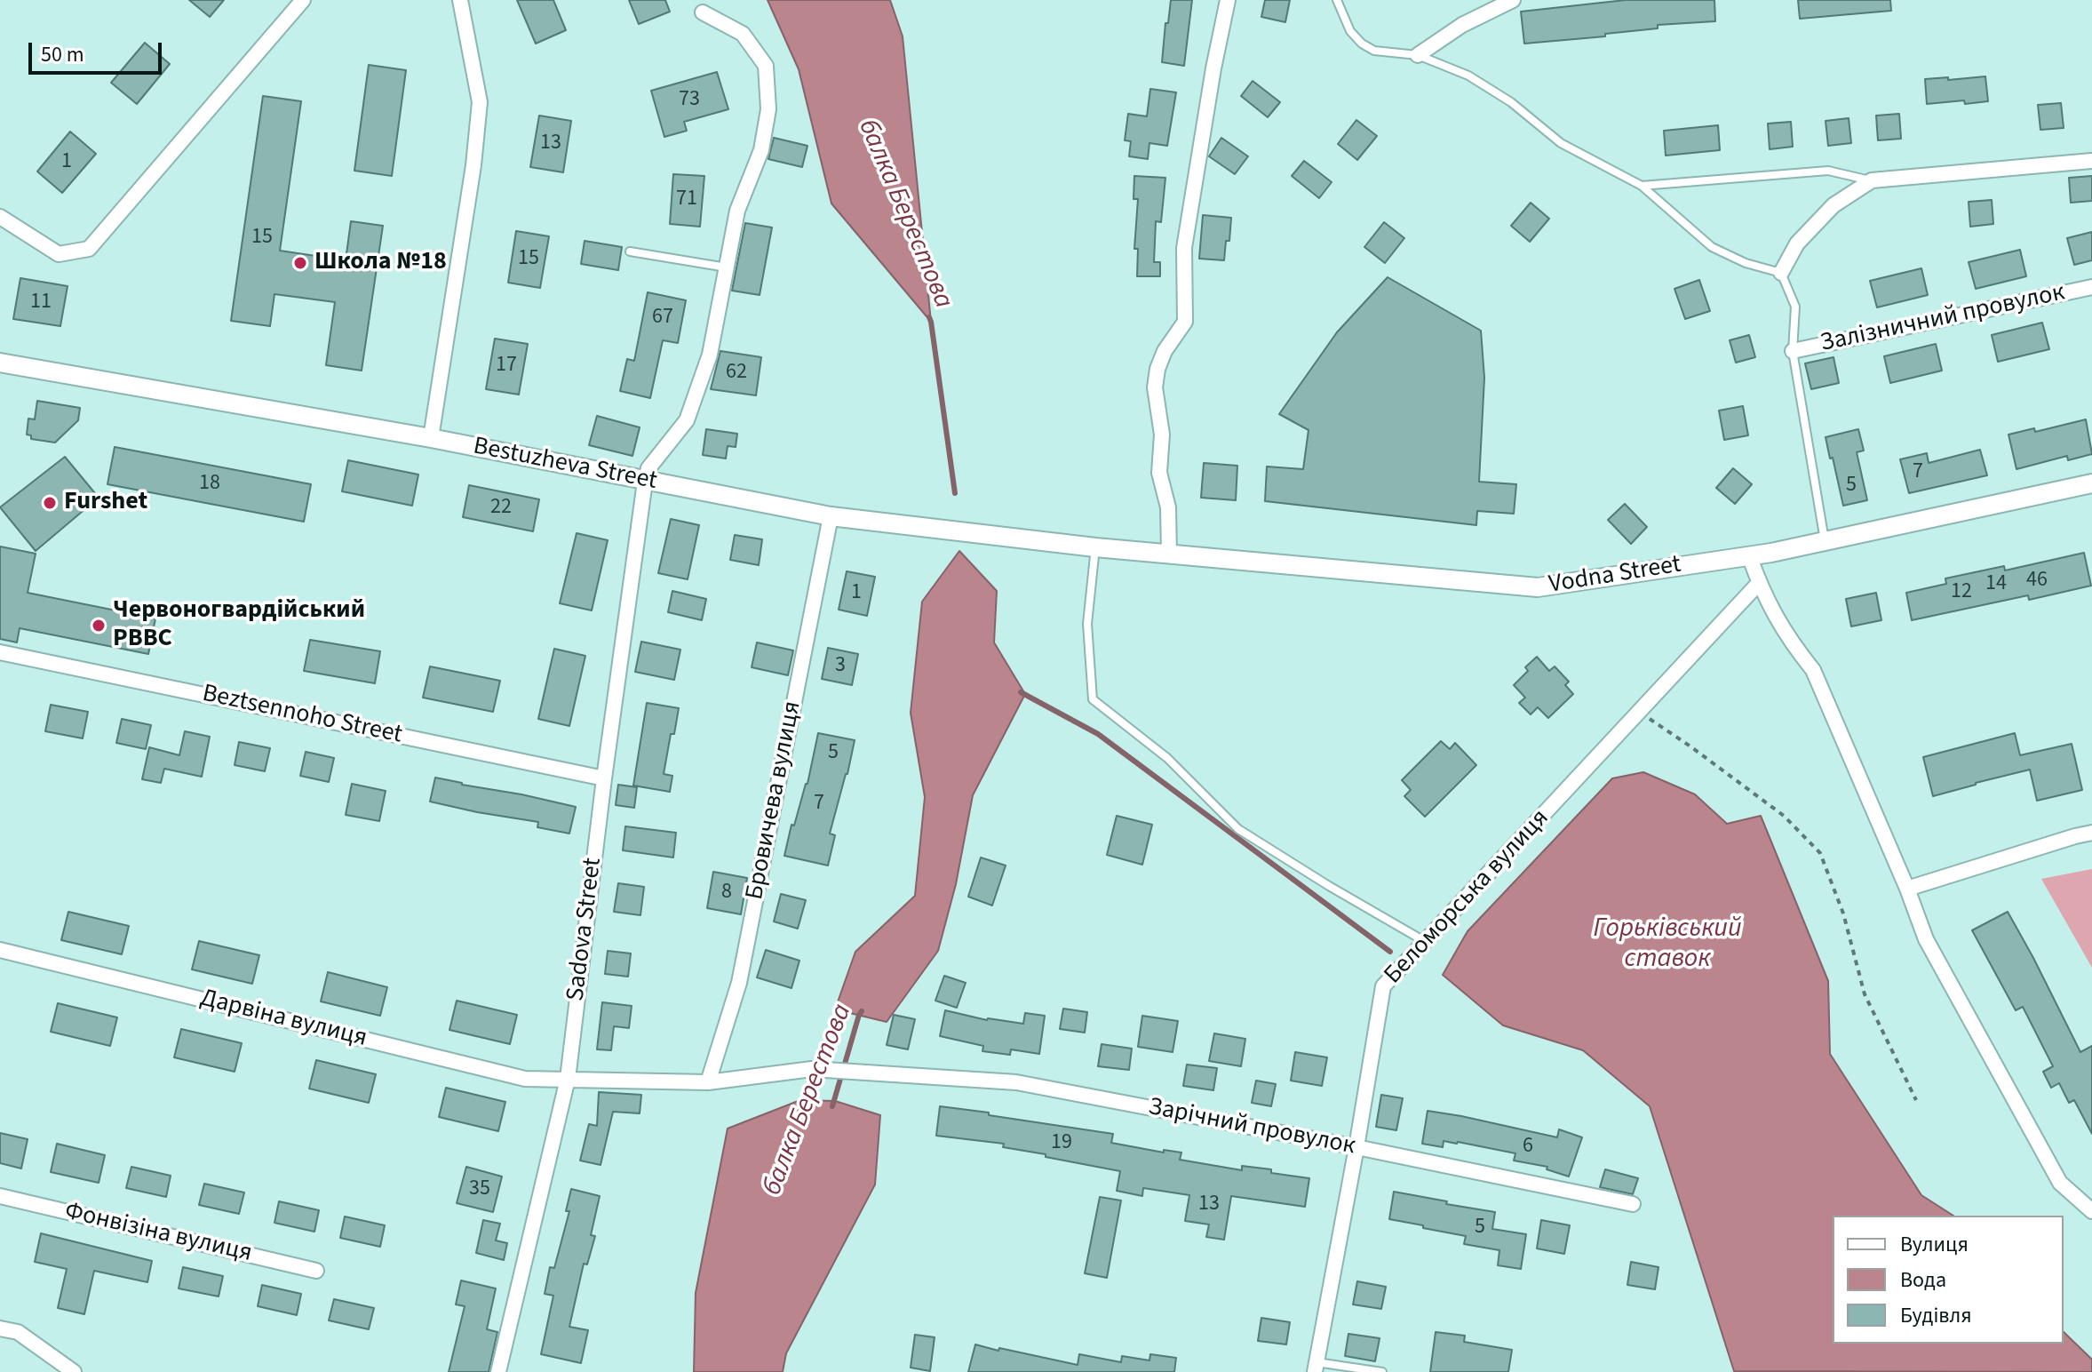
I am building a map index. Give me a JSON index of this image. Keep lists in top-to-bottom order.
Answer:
{
  "streets": {
    "street": [
      "Залізничний провулок",
      "Bestuzheva Street",
      "Vodna Street",
      "Beztsennoho Street",
      "Бровичева вулиця",
      "Беломорська вулиця",
      "Sadova Street",
      "Дарвіна вулиця",
      "Зарічний провулок",
      "Фонвізіна вулиця"
    ]
  },
  "crossings": [
    ["Bestuzheva Street", "Vodna Street"],
    ["Bestuzheva Street", "Бровичева вулиця"],
    ["Bestuzheva Street", "Sadova Street"],
    ["Beztsennoho Street", "Sadova Street"],
    ["Бровичева вулиця", "Дарвіна вулиця"],
    ["Бровичева вулиця", "Зарічний провулок"],
    ["Беломорська вулиця", "Зарічний провулок"],
    ["Sadova Street", "Дарвіна вулиця"],
    ["Дарвіна вулиця", "Зарічний провулок"]
  ],
  "water": ["балка Берестова", "Горьківський ставок"],
  "places": ["Школа №18", "Furshet", "Червоногвардійський РВВС"],
  "house_numbers": [
    "73",
    "13",
    "1",
    "71",
    "15",
    "15",
    "11",
    "67",
    "17",
    "62",
    "7",
    "18",
    "5",
    "22",
    "46",
    "14",
    "12",
    "1",
    "3",
    "5",
    "7",
    "8",
    "19",
    "6",
    "35",
    "13",
    "5"
  ],
  "legend": ["Вулиця", "Вода", "Будівля"],
  "scale_bar": "50 m"
}
